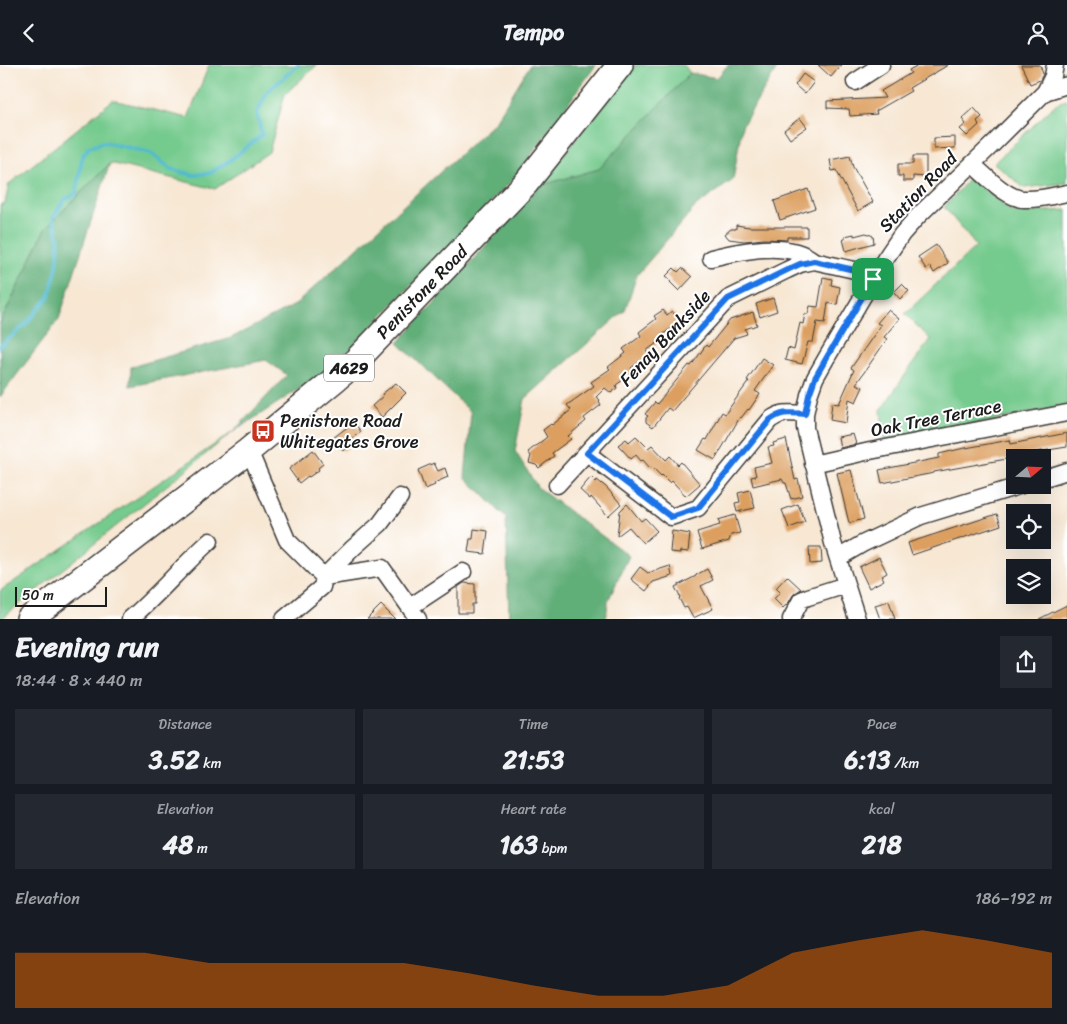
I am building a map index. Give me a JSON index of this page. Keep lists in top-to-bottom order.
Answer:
{
  "streets": {
    "highway": ["Penistone Road", "A629"],
    "street": ["Station Road", "Fenay Bankside", "Oak Tree Terrace"]
  },
  "crossings": [
    ["Station Road", "Oak Tree Terrace"]
  ],
  "places": {
    "bus stop": ["Penistone Road Whitegates Grove"]
  },
  "scale_bar": "50 m",
  "north": "right",
  "page": {
    "header": "Tempo",
    "scale": "50 m",
    "heading": ["Evening run", "18:44 · 8 × 440 m"],
    "stats": [
      ["Distance", "3.52 km"],
      ["Time", "21:53"],
      ["Pace", "6:13 /km"],
      ["Elevation", "48 m"],
      ["Heart rate", "163 bpm"],
      ["kcal", "218"]
    ],
    "chart": ["Elevation", "186–192 m"]
  }
}
